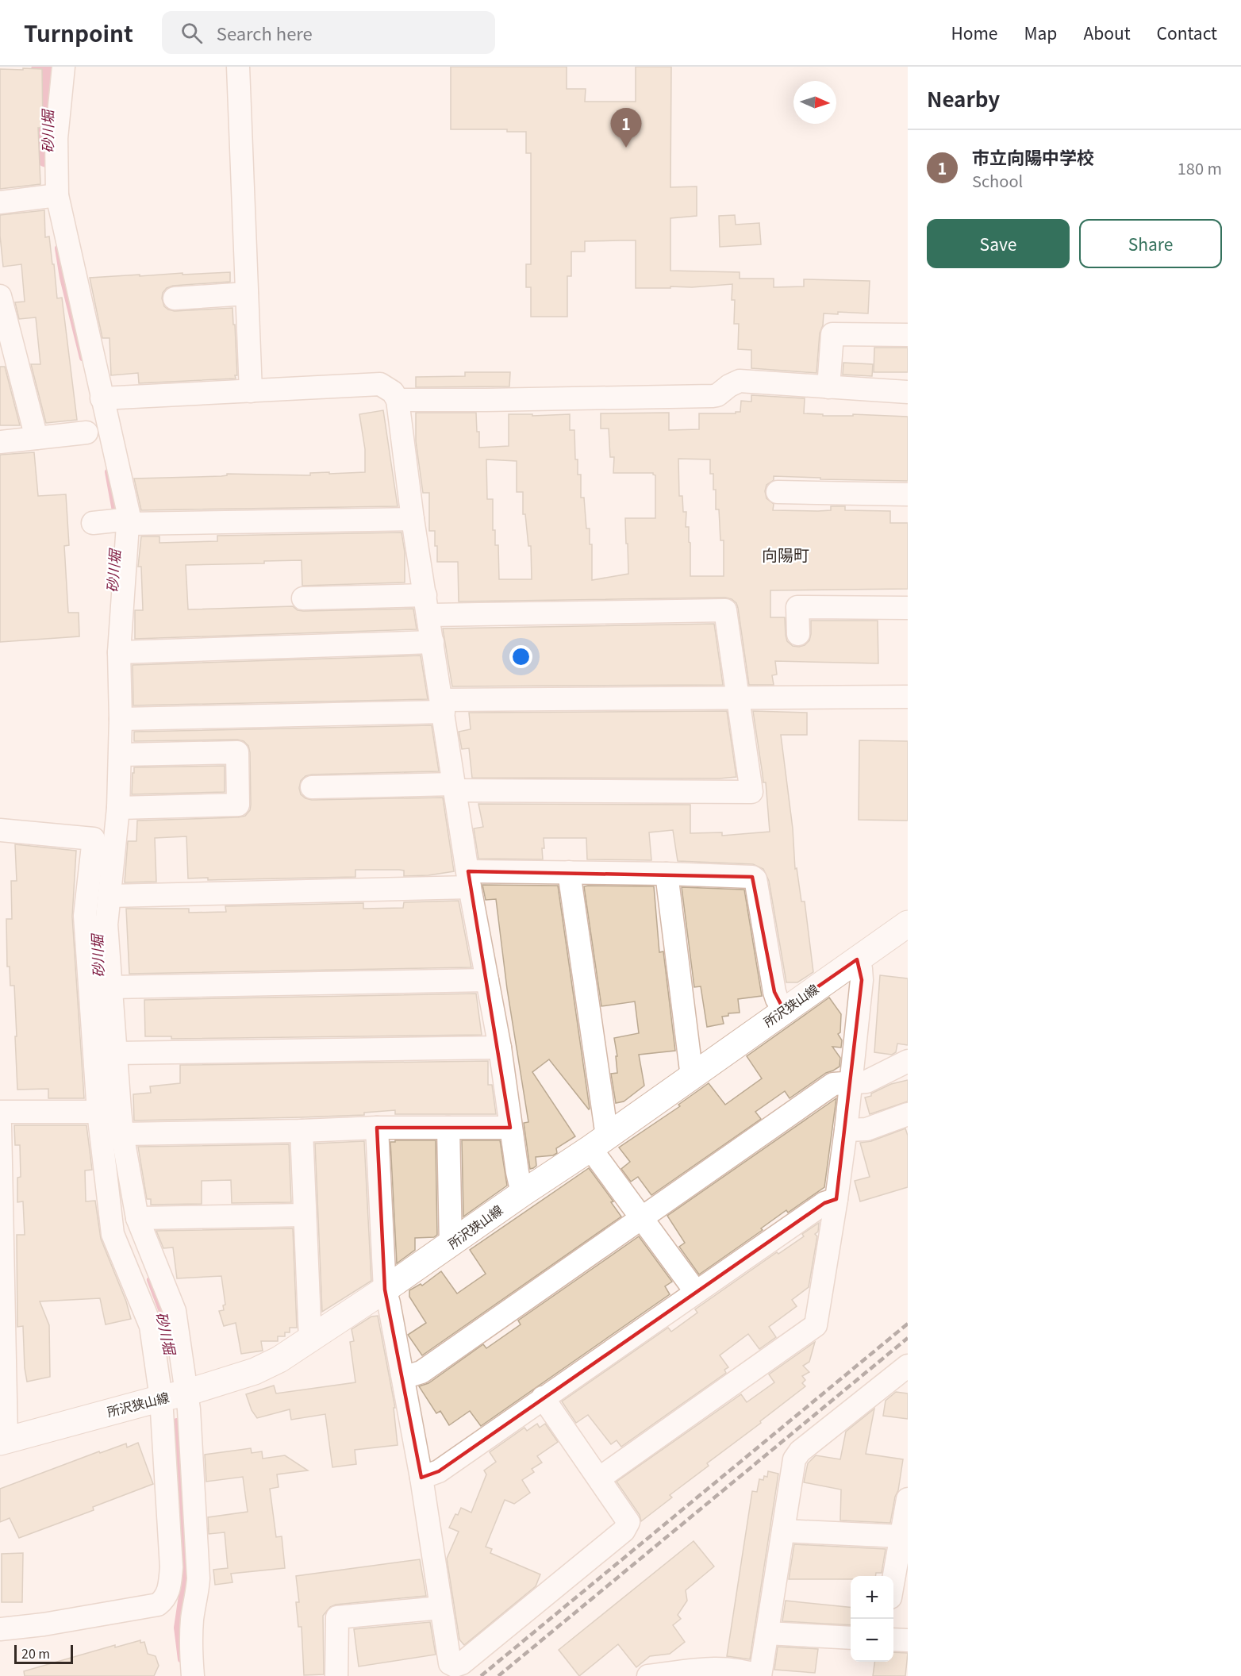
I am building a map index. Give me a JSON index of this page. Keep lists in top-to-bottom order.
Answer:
{
  "streets": {
    "main road": ["所沢狭山線"]
  },
  "districts": ["向陽町"],
  "water": ["砂川堀"],
  "scale_bar": "20 m",
  "north": "right",
  "page": {
    "header": "Turnpoint",
    "search": "Search here",
    "nav": [
      "Home",
      "Map",
      "About",
      "Contact"
    ],
    "heading": "Nearby",
    "pins": "1",
    "list": [
      {
        "mark": "1",
        "name": "市立向陽中学校",
        "note": "School",
        "value": "180 m"
      }
    ],
    "buttons": ["Save", "Share"],
    "map_buttons": ["+", "−"],
    "scale": "20 m"
  }
}
